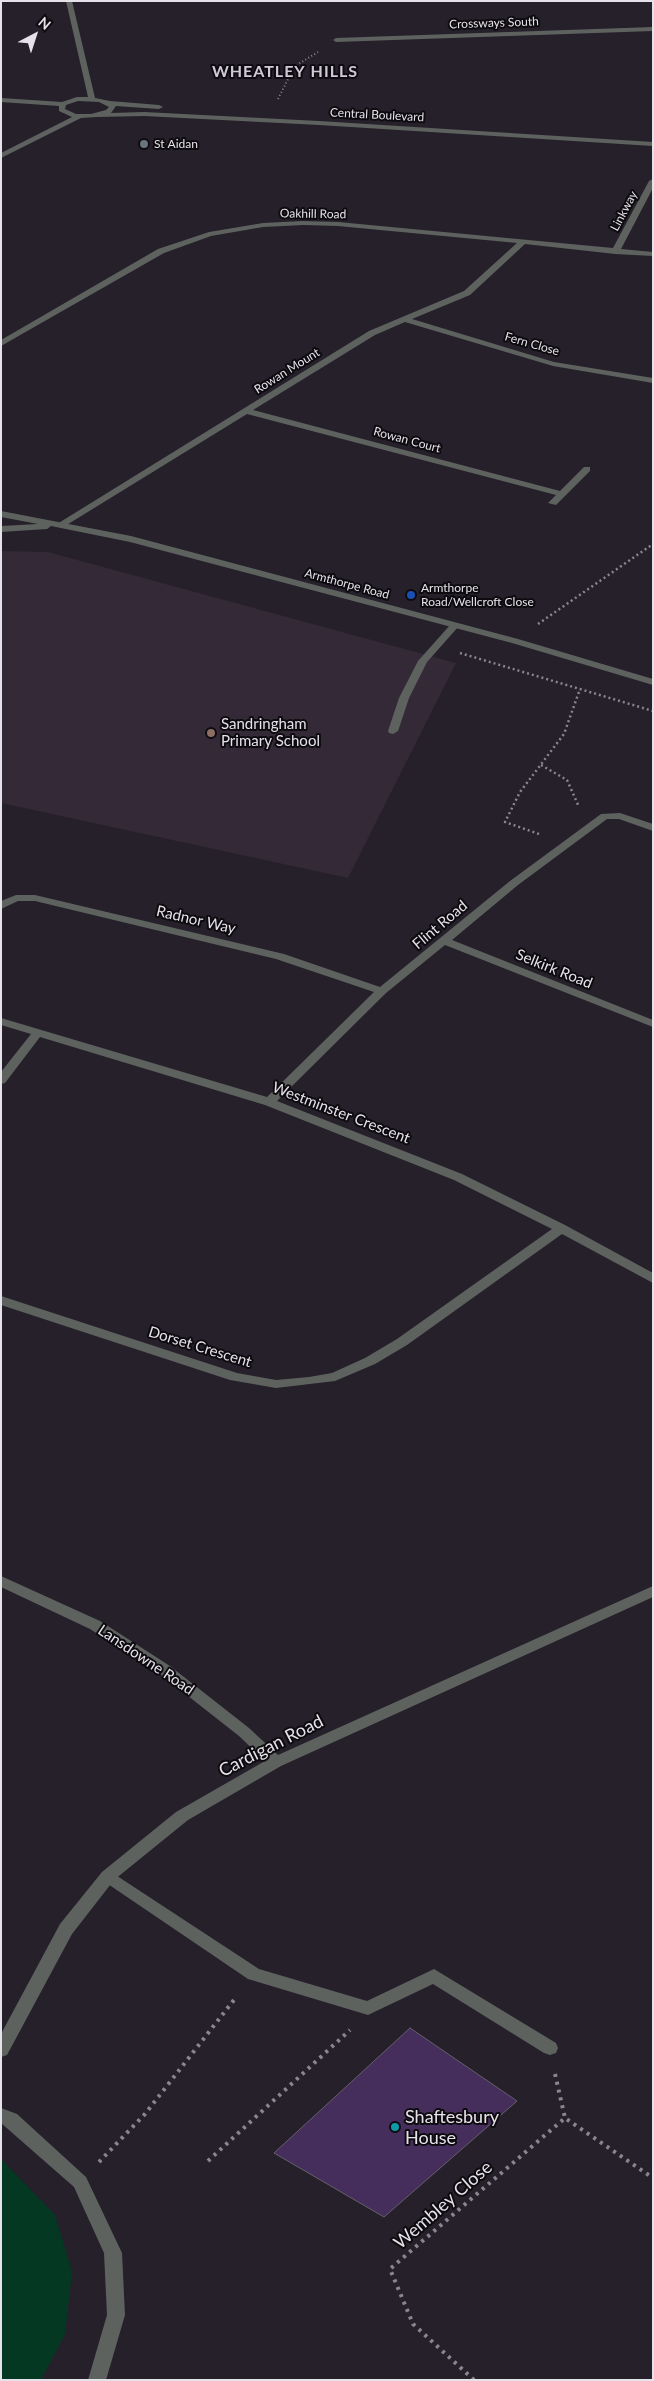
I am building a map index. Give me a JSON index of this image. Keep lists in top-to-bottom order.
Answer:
{
  "streets": {
    "street": [
      "Crossways South",
      "Central Boulevard",
      "Linkway",
      "Oakhill Road",
      "Fern Close",
      "Rowan Mount",
      "Rowan Court",
      "Armthorpe Road",
      "Radnor Way",
      "Flint Road",
      "Selkirk Road",
      "Westminster Crescent",
      "Dorset Crescent",
      "Lansdowne Road",
      "Cardigan Road"
    ],
    "path": ["Wembley Close"]
  },
  "crossings": [
    ["Linkway", "Oakhill Road"],
    ["Oakhill Road", "Rowan Mount"],
    ["Fern Close", "Rowan Mount"],
    ["Rowan Mount", "Rowan Court"],
    ["Rowan Mount", "Armthorpe Road"],
    ["Radnor Way", "Flint Road"],
    ["Flint Road", "Selkirk Road"],
    ["Flint Road", "Westminster Crescent"],
    ["Westminster Crescent", "Dorset Crescent"],
    ["Lansdowne Road", "Cardigan Road"]
  ],
  "districts": ["WHEATLEY HILLS"],
  "places": [
    "St Aidan",
    "Armthorpe Road/Wellcroft Close",
    "Sandringham Primary School",
    "Shaftesbury House"
  ],
  "north": "top right"
}
